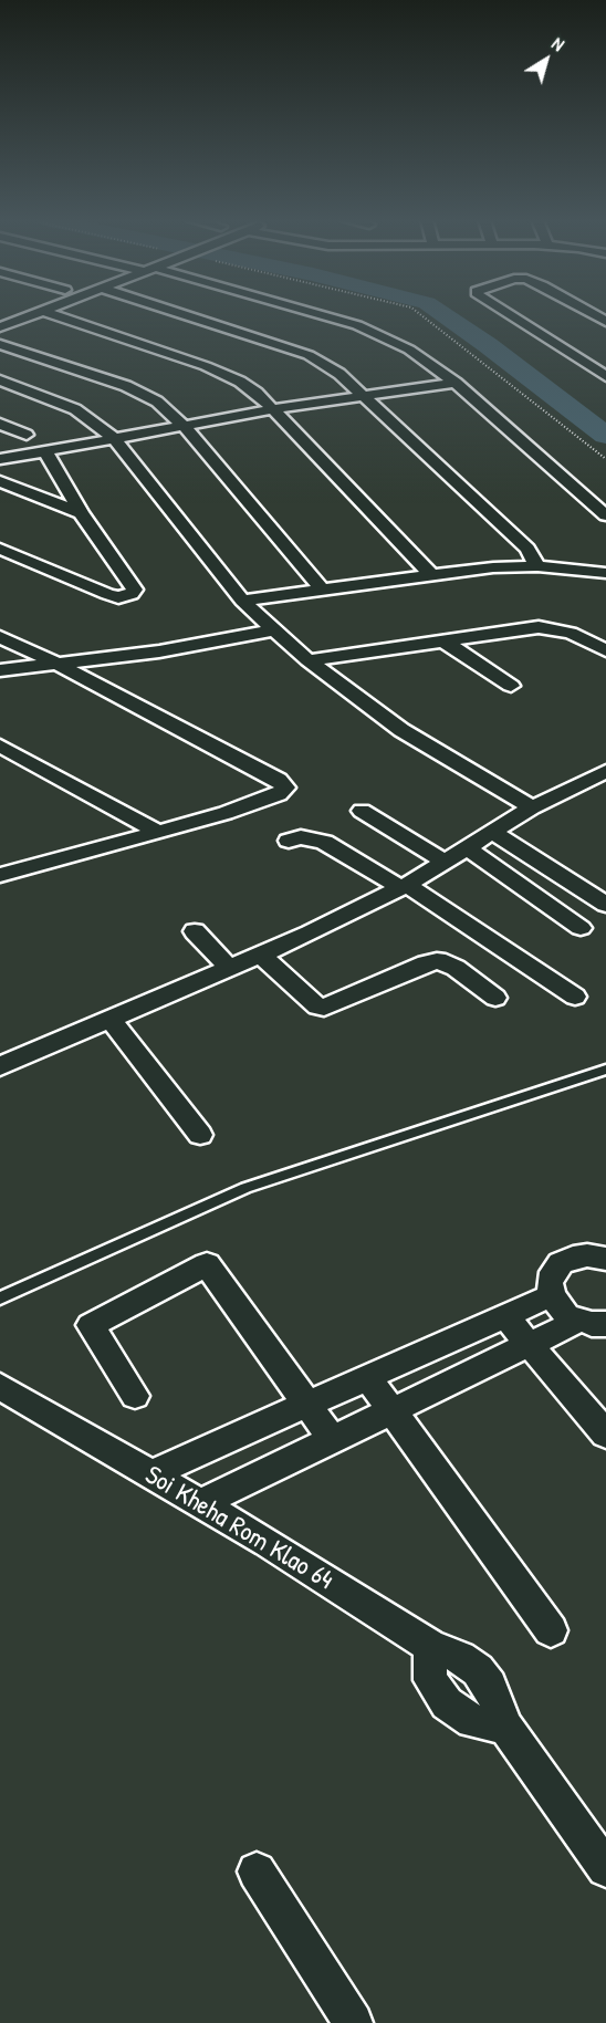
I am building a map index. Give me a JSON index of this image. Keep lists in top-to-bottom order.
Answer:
{
  "streets": {
    "street": ["Soi Kheha Rom Klao 64"]
  },
  "north": "top right"
}
